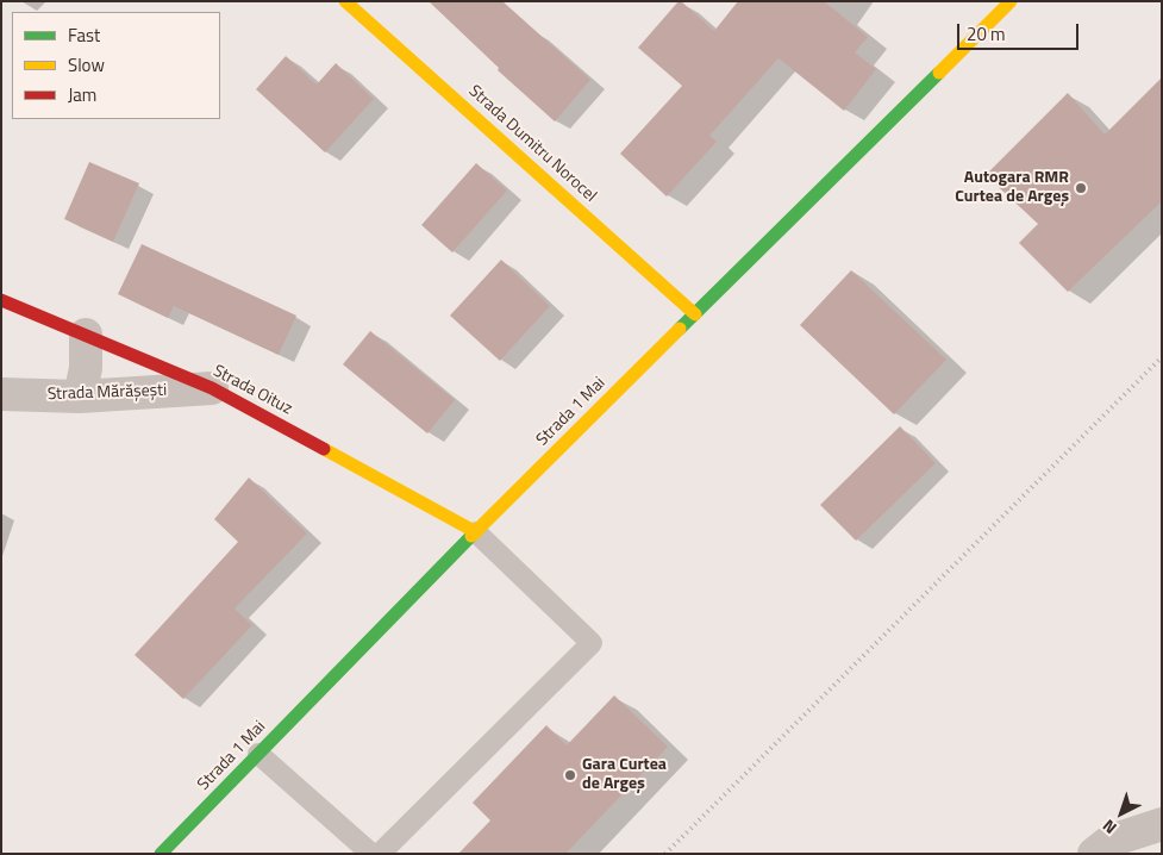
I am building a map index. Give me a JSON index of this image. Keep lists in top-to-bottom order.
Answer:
{
  "streets": {
    "main road": ["Strada Dumitru Norocel", "Strada Oituz", "Strada 1 Mai"],
    "street": ["Strada Mărășești"]
  },
  "crossings": [
    ["Strada Dumitru Norocel", "Strada 1 Mai"],
    ["Strada Oituz", "Strada Mărășești"],
    ["Strada Oituz", "Strada 1 Mai"]
  ],
  "places": ["Autogara RMR Curtea de Argeș", "Gara Curtea de Argeș"],
  "legend": ["Fast", "Slow", "Jam"],
  "scale_bar": "20 m",
  "north": "bottom left"
}
